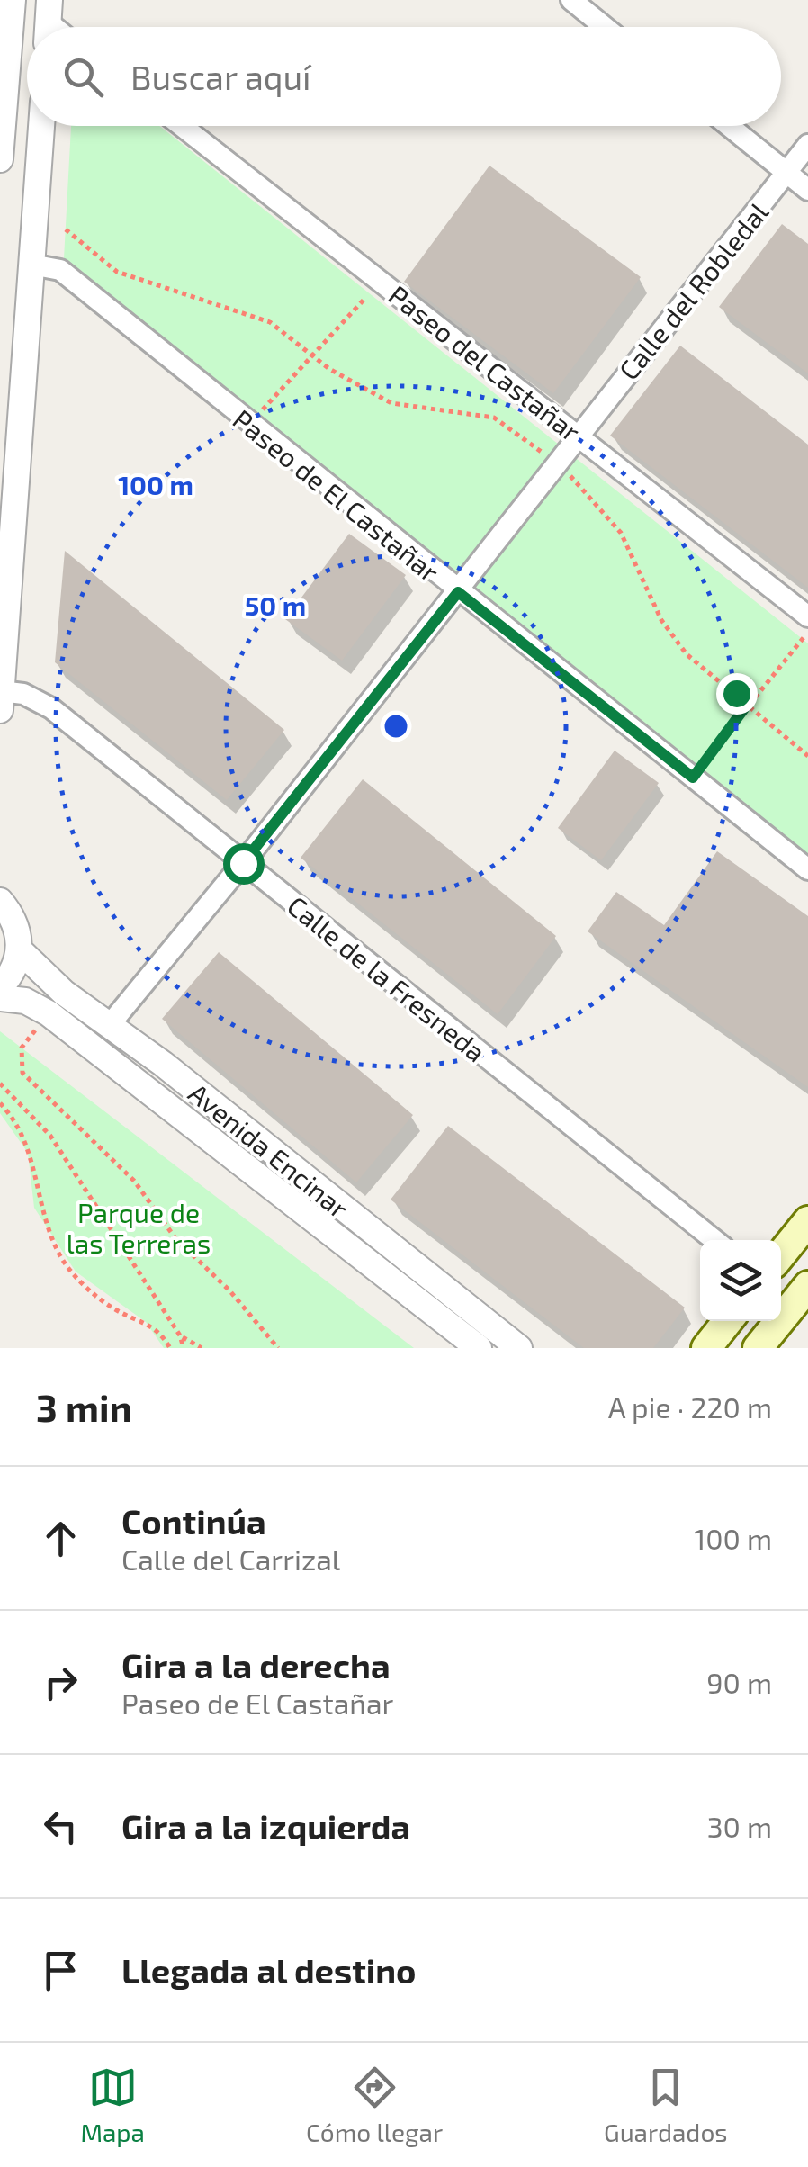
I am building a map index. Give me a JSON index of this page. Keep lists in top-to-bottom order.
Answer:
{
  "streets": {
    "street": [
      "Calle del Robledal",
      "Paseo del Castañar",
      "Paseo de El Castañar",
      "Calle de la Fresneda",
      "Avenida Encinar"
    ]
  },
  "crossings": [
    ["Calle del Robledal", "Paseo del Castañar"],
    ["Calle del Robledal", "Paseo de El Castañar"],
    ["Calle del Robledal", "Calle de la Fresneda"],
    ["Calle del Robledal", "Avenida Encinar"]
  ],
  "parks": ["Parque de las Terreras"],
  "page": {
    "search": "Buscar aquí",
    "heading": ["3 min", "A pie · 220 m"],
    "list": [
      ["Continúa", "Calle del Carrizal", "100 m"],
      ["Gira a la derecha", "Paseo de El Castañar", "90 m"],
      ["Gira a la izquierda", "30 m"],
      "Llegada al destino"
    ],
    "nav": ["Mapa", "Cómo llegar", "Guardados"]
  },
  "rings": ["100 m", "50 m"]
}
